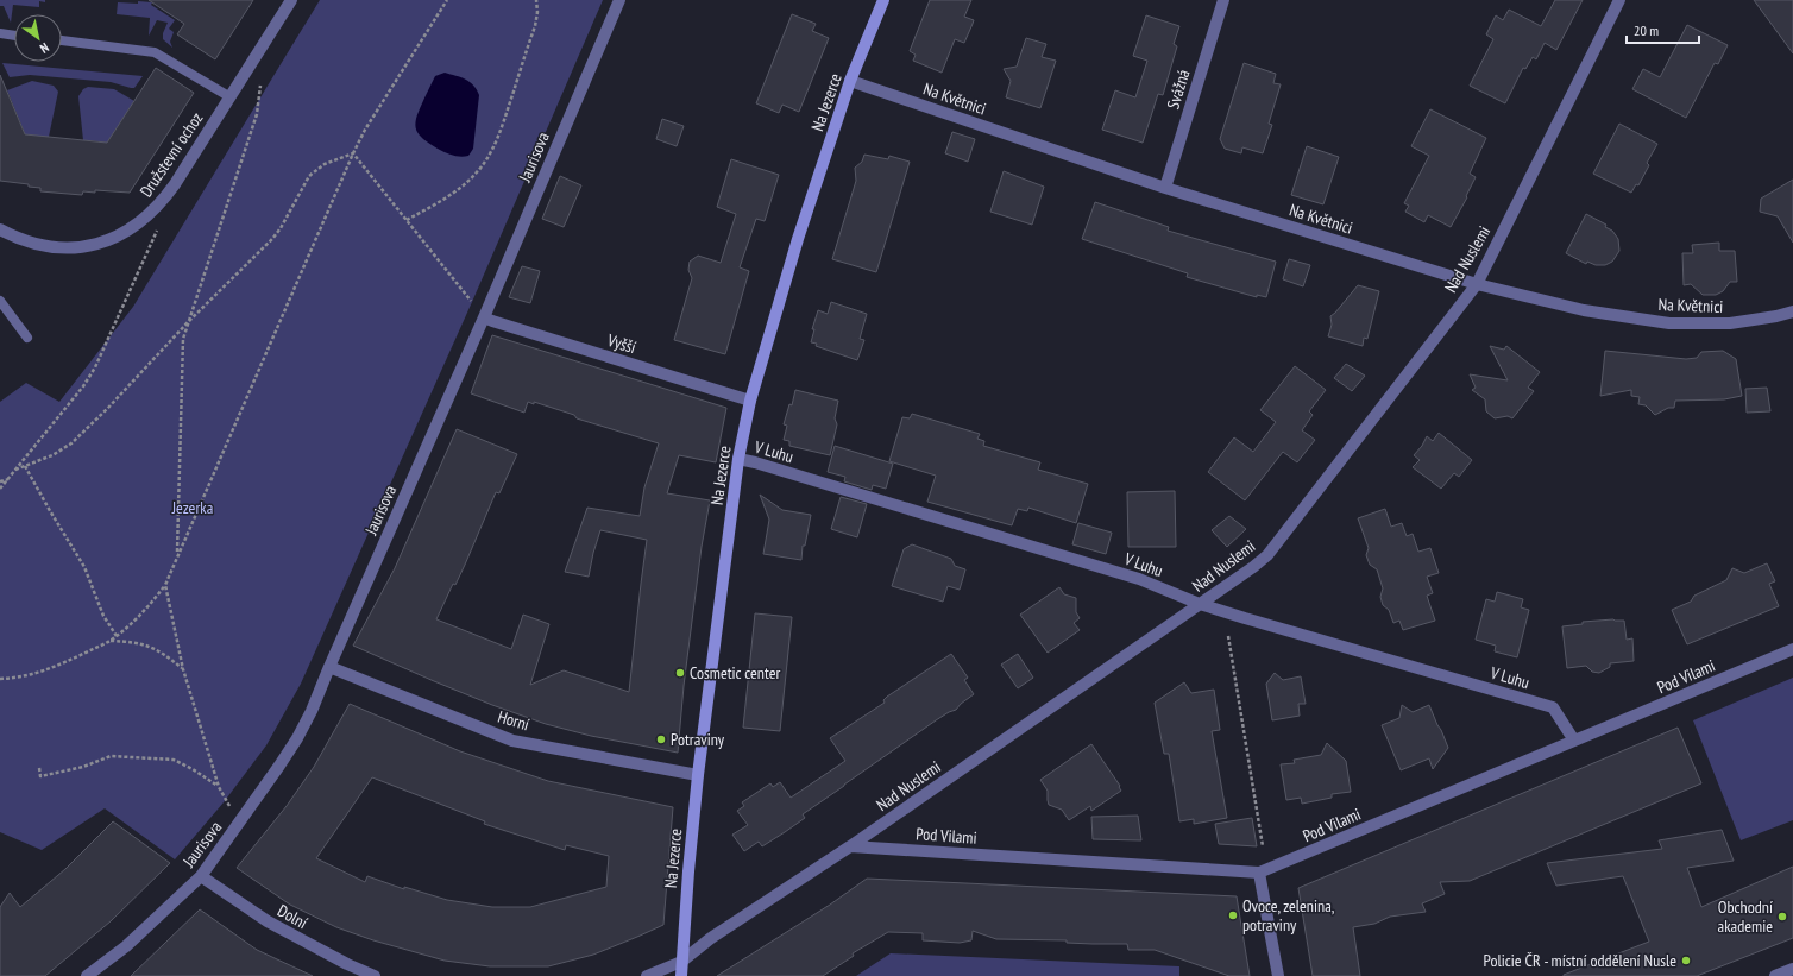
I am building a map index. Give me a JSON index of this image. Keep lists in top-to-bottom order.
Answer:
{
  "streets": {
    "street": [
      "Svážná",
      "Na Květnici",
      "Na Jezerce",
      "Družstevní ochoz",
      "Jaurisova",
      "Nad Nuslemi",
      "Vyšší",
      "V Luhu",
      "Pod Vilami",
      "Horní",
      "Dolní"
    ]
  },
  "crossings": [
    ["Svážná", "Na Květnici"],
    ["Na Květnici", "Na Jezerce"],
    ["Na Květnici", "Nad Nuslemi"],
    ["Na Jezerce", "Nad Nuslemi"],
    ["Na Jezerce", "Vyšší"],
    ["Na Jezerce", "V Luhu"],
    ["Na Jezerce", "Horní"],
    ["Jaurisova", "Vyšší"],
    ["Jaurisova", "Horní"],
    ["Jaurisova", "Dolní"],
    ["Nad Nuslemi", "V Luhu"],
    ["Nad Nuslemi", "Pod Vilami"],
    ["V Luhu", "Pod Vilami"]
  ],
  "parks": ["Jezerka"],
  "places": [
    "Cosmetic center",
    "Potraviny",
    "Ovoce, zelenina, potraviny",
    "Obchodní akademie",
    "Policie ČR - místní oddělení Nusle"
  ],
  "scale_bar": "20 m",
  "north": "bottom right"
}
